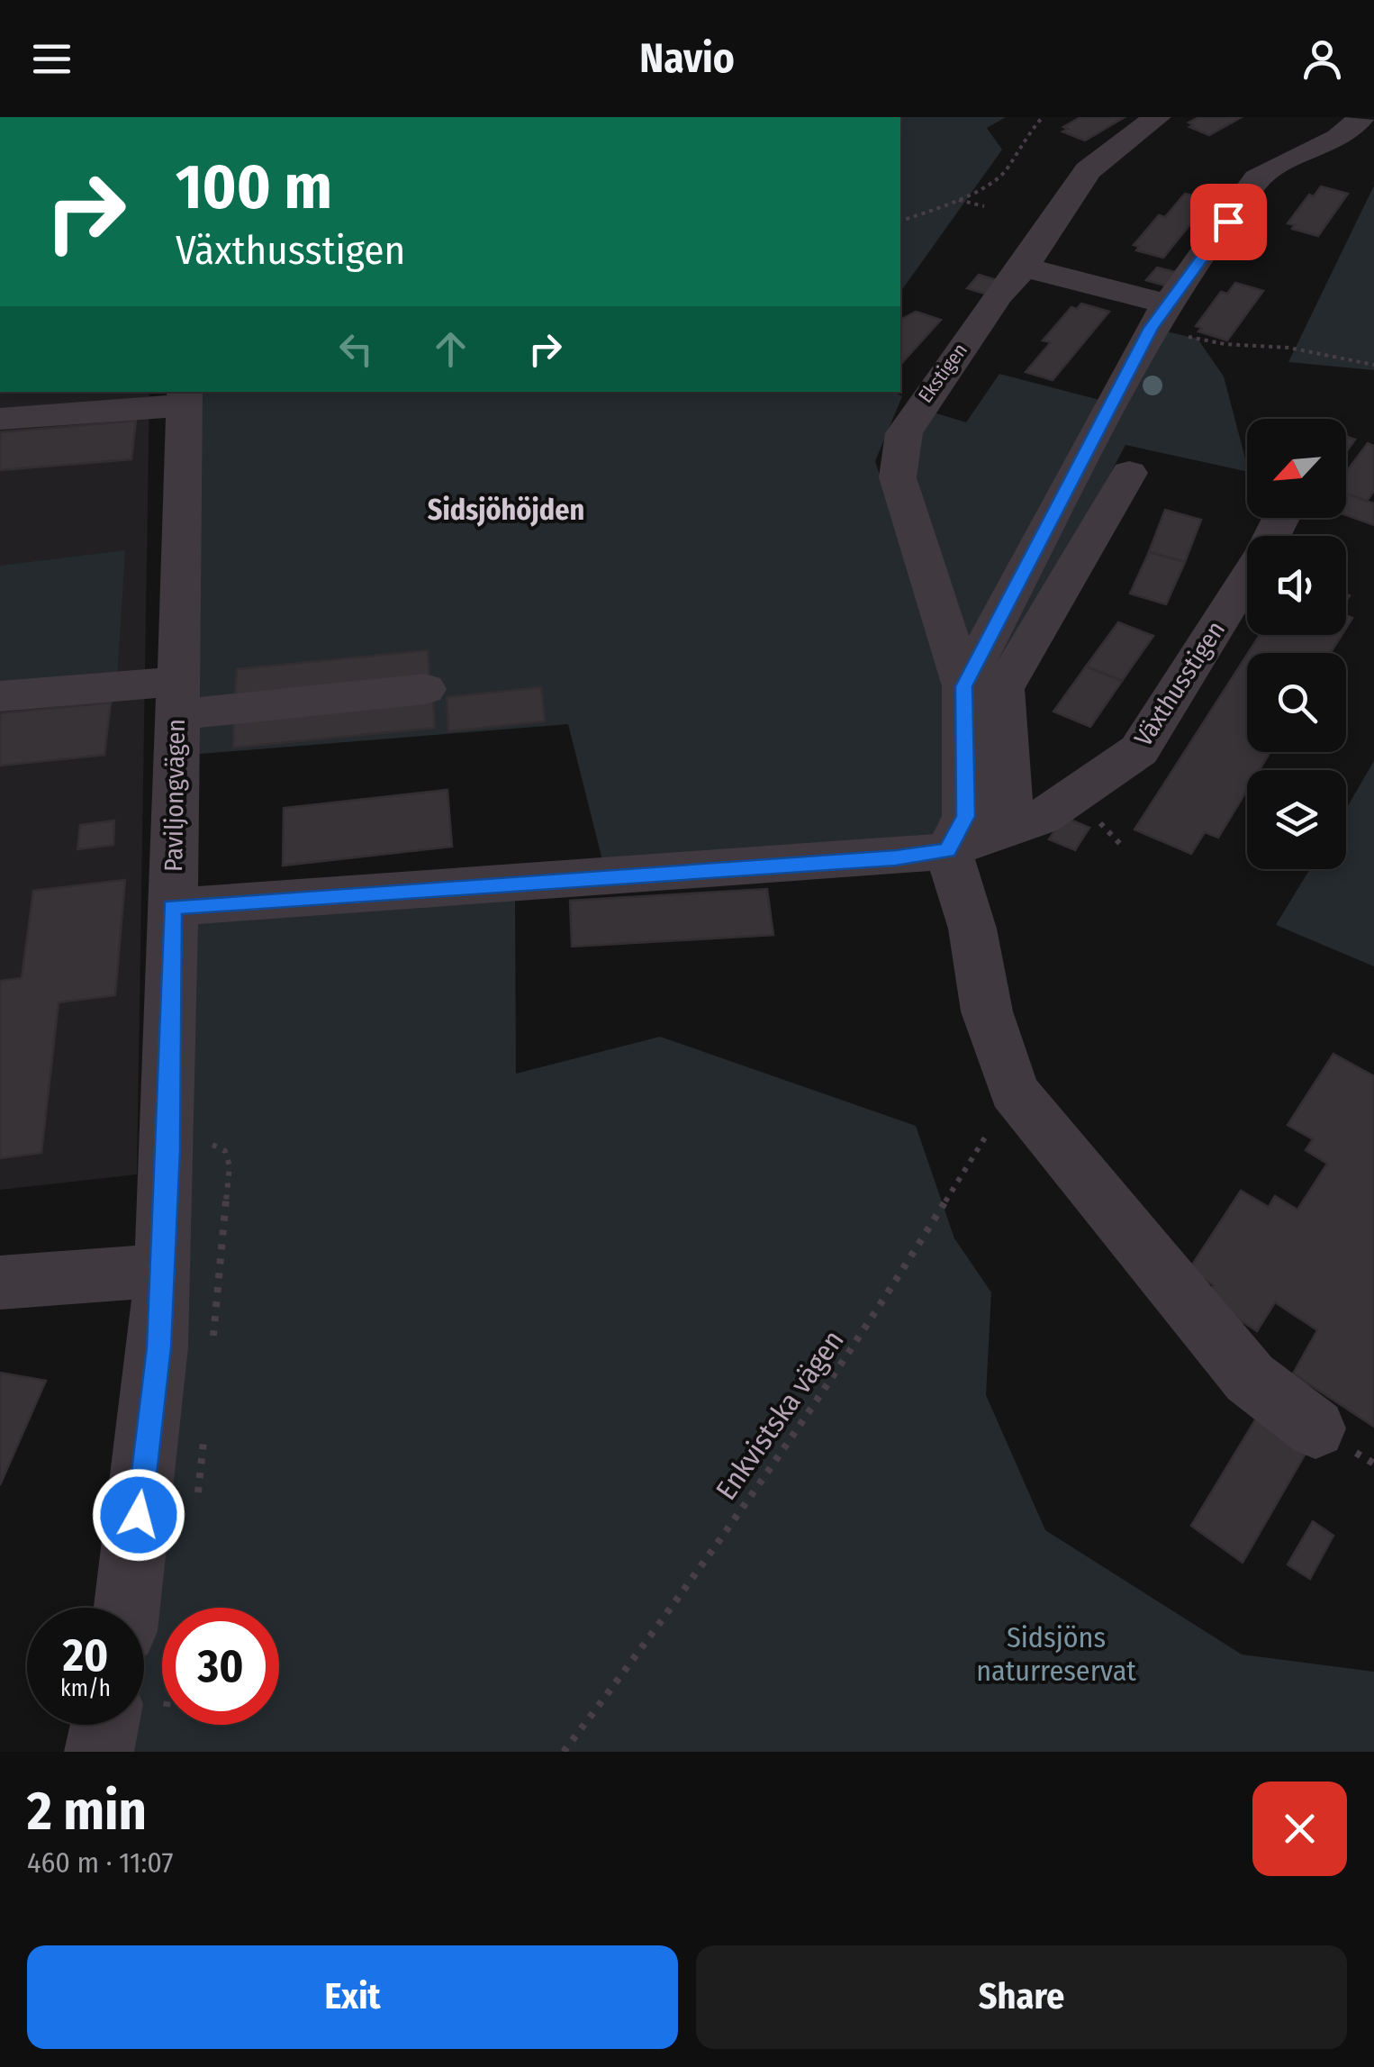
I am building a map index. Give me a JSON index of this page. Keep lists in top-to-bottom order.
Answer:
{
  "streets": {
    "street": ["Ekstigen", "Växthusstigen", "Paviljongvägen"],
    "path": ["Enkvistska vägen"]
  },
  "crossings": [
    ["Växthusstigen", "Paviljongvägen"]
  ],
  "districts": ["Sidsjöhöjden"],
  "parks": ["Sidsjöns naturreservat"],
  "north": "bottom left",
  "page": {
    "header": "Navio",
    "turn": ["100 m", "Växthusstigen"],
    "speed": "20 km/h",
    "limit": "30",
    "heading": ["2 min", "460 m · 11:07"],
    "buttons": ["Exit", "Share"]
  }
}
